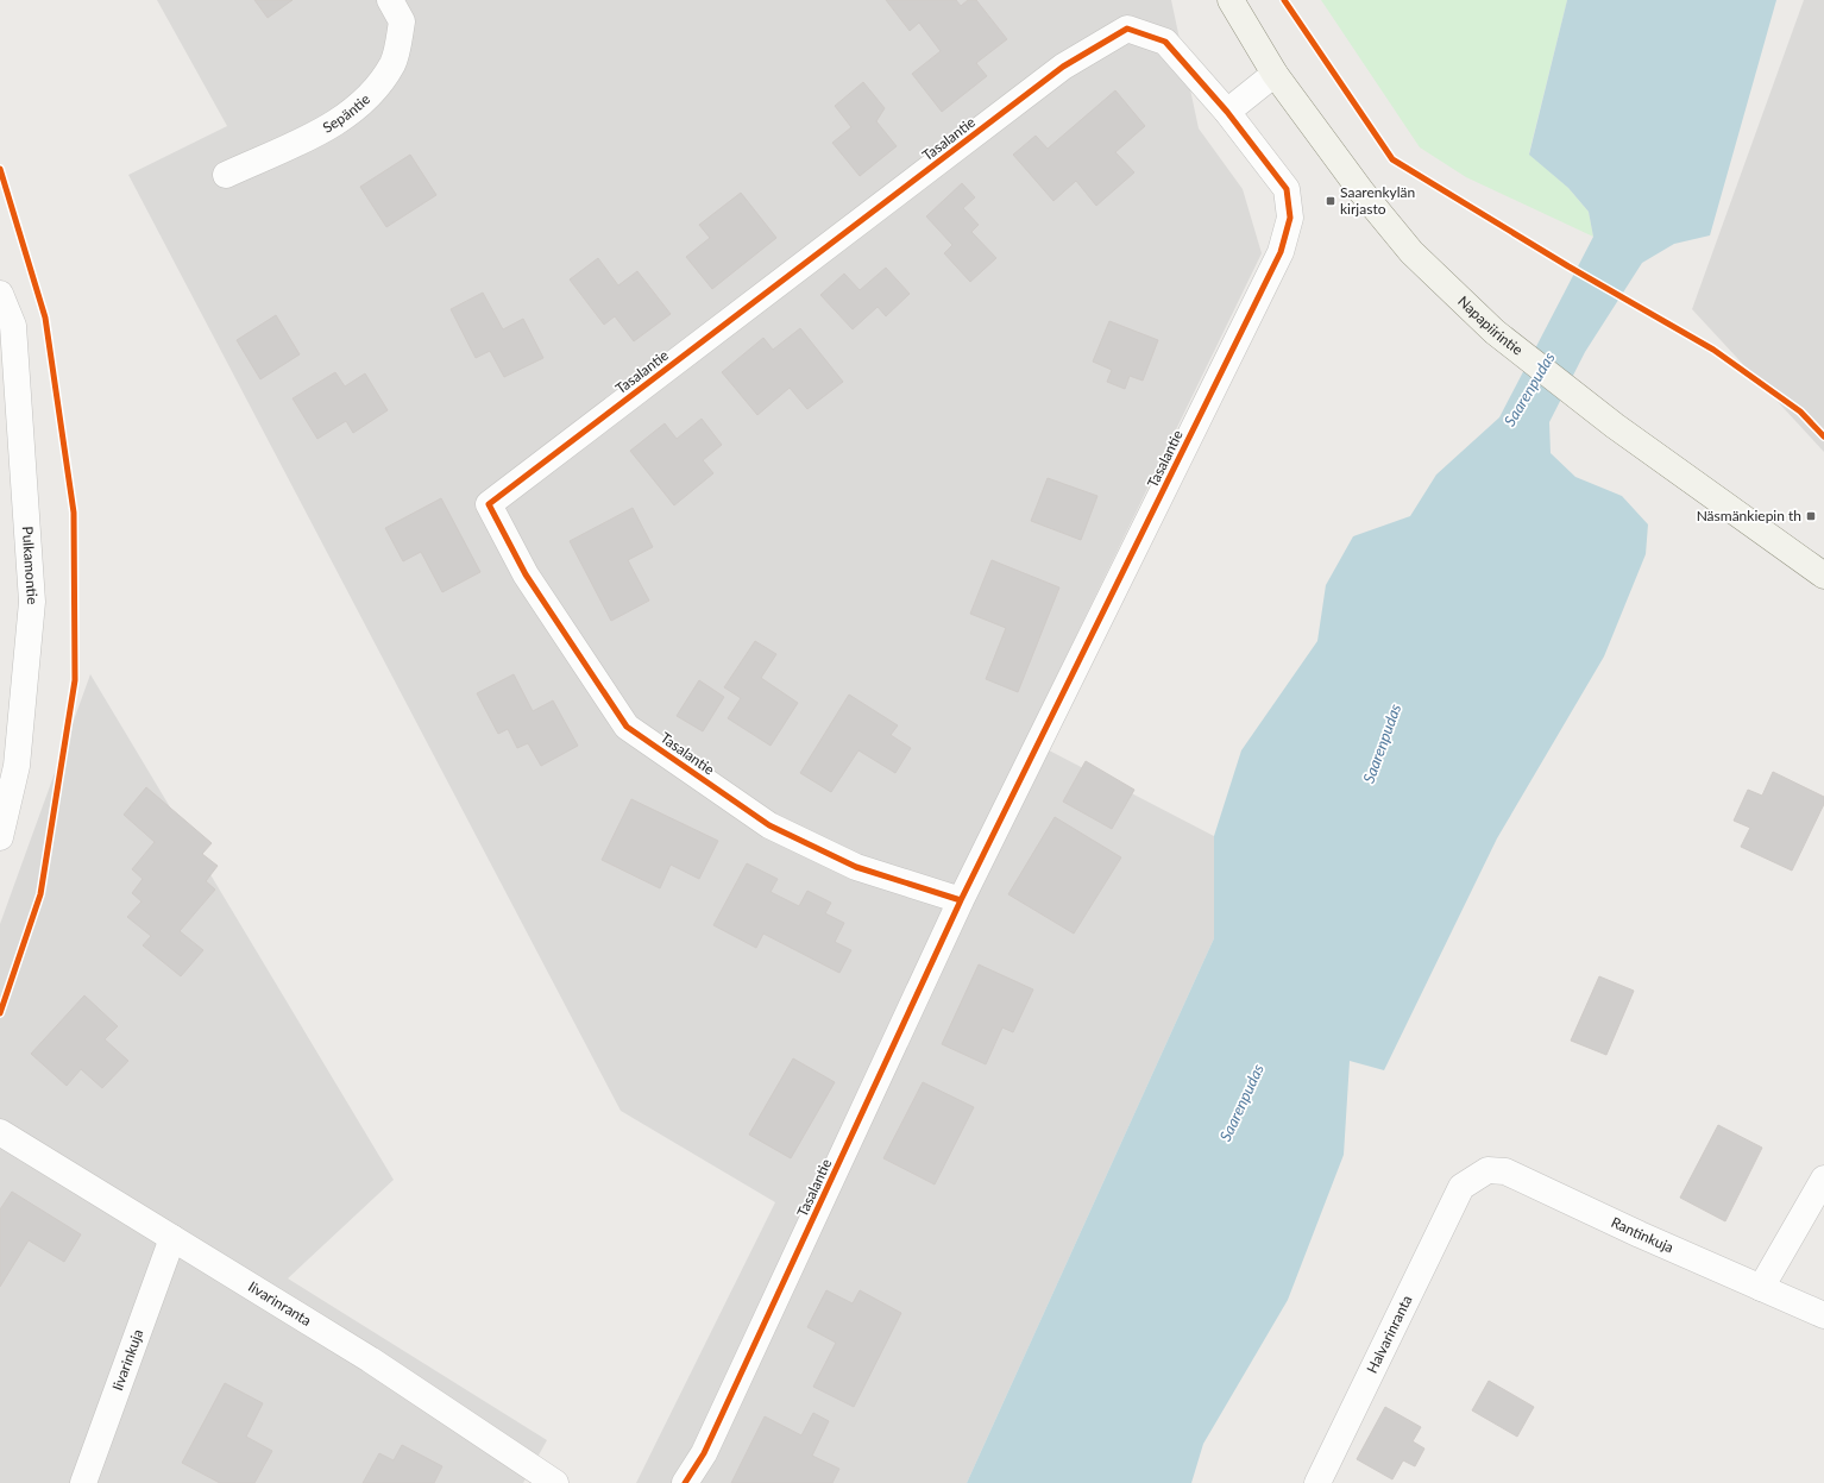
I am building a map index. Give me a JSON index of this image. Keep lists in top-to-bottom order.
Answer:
{
  "streets": {
    "main road": ["Napapiirintie"],
    "street": [
      "Sepäntie",
      "Tasalantie",
      "Pulkamontie",
      "Rantinkuja",
      "Iivarinranta",
      "Halvarinranta",
      "Iivarinkuja"
    ]
  },
  "crossings": [
    ["Rantinkuja", "Halvarinranta"],
    ["Iivarinranta", "Iivarinkuja"]
  ],
  "water": ["Saarenpudas"],
  "places": {
    "transit": ["Saarenkylän kirjasto", "Näsmänkiepin th"]
  }
}
